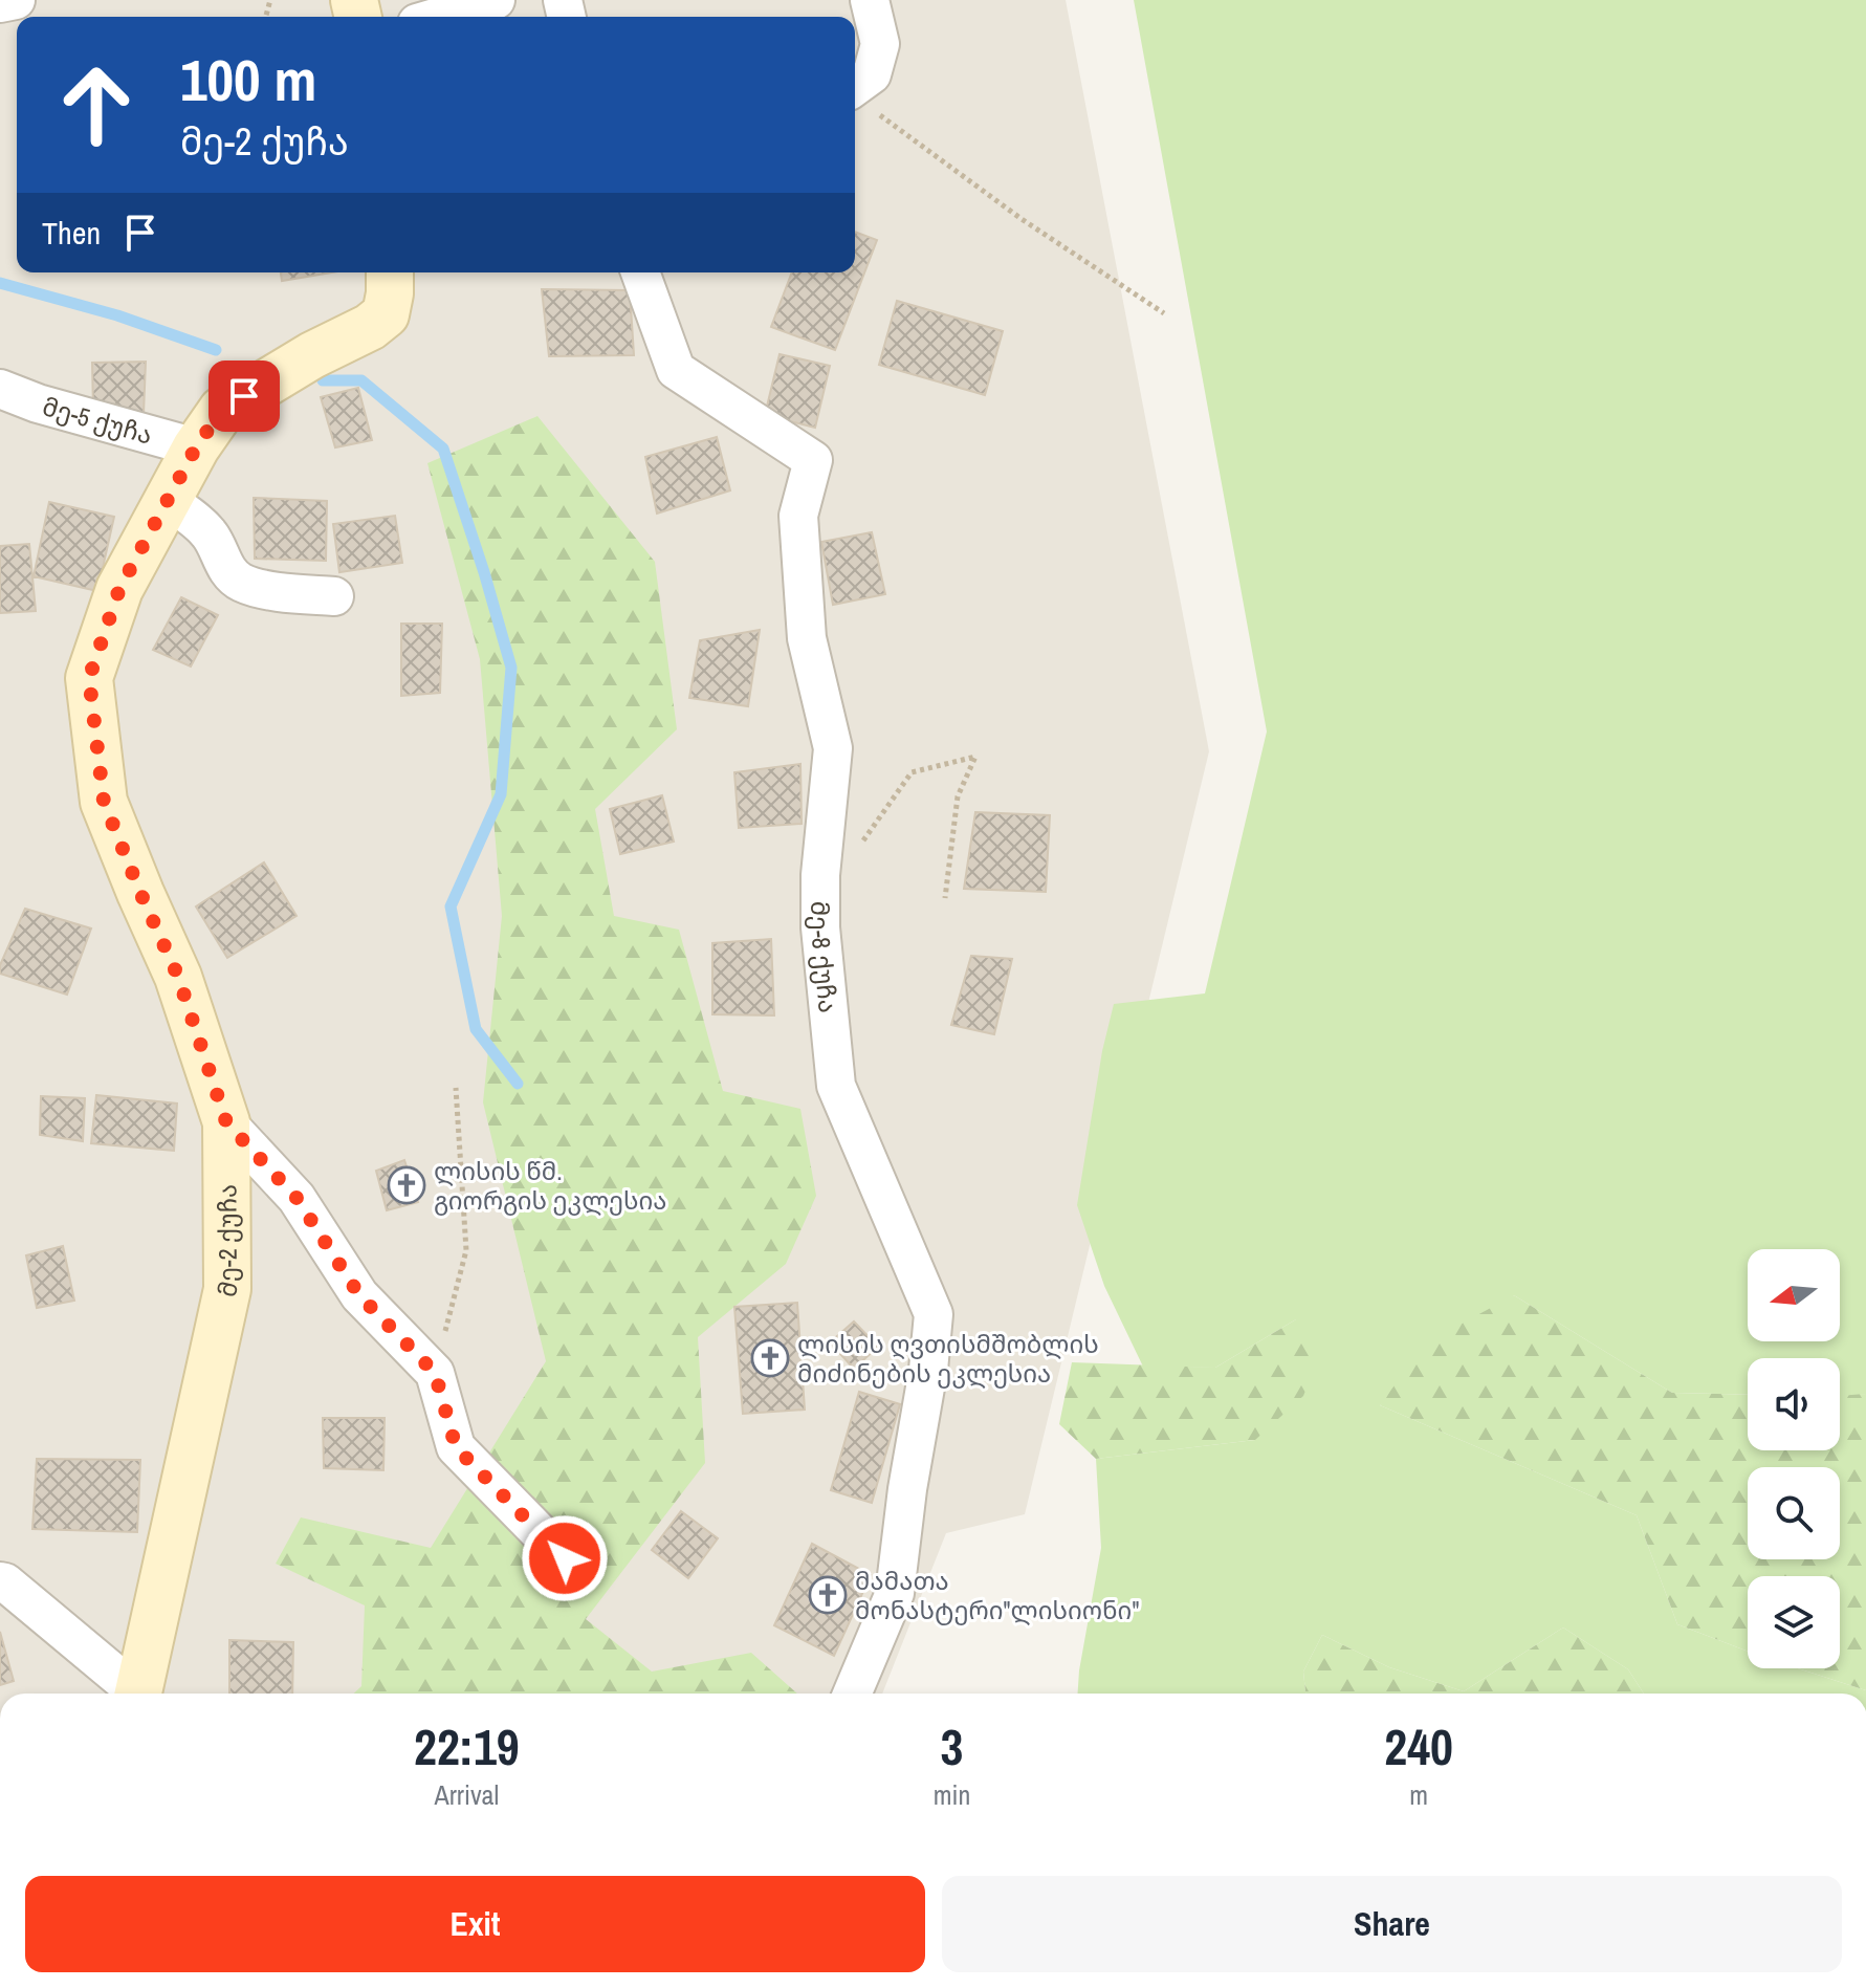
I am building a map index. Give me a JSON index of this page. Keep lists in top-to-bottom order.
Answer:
{
  "streets": {
    "main road": ["მე-2 ქუჩა"],
    "street": ["მე-5 ქუჩა", "მე-8 ქუჩა"]
  },
  "crossings": [
    ["მე-5 ქუჩა", "მე-2 ქუჩა"]
  ],
  "places": {
    "church": ["ლისის წმ. გიორგის ეკლესია", "ლისის ღვთისმშობლის მიძინების ეკლესია", "მამათა მონასტერი\"ლისიონი\""]
  },
  "north": "left",
  "page": {
    "turn": ["100 m", "მე-2 ქუჩა"],
    "then": "Then",
    "eta": [
      "22:19",
      "Arrival",
      "3",
      "min",
      "240",
      "m"
    ],
    "buttons": ["Exit", "Share"]
  }
}
